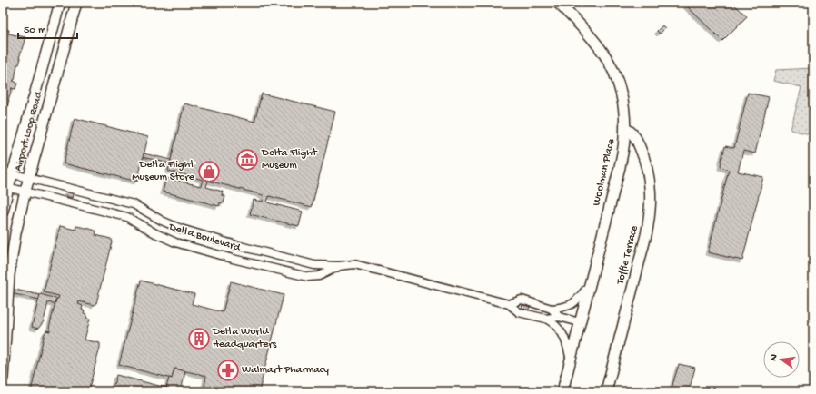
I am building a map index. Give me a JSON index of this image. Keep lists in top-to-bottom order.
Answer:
{
  "streets": {
    "street": [
      "Airport Loop Road",
      "Woolman Place",
      "Delta Boulevard",
      "Toffie Terrace"
    ]
  },
  "crossings": [
    ["Airport Loop Road", "Delta Boulevard"],
    ["Woolman Place", "Delta Boulevard"],
    ["Woolman Place", "Toffie Terrace"]
  ],
  "places": {
    "museum": ["Delta Flight Museum"],
    "shop": ["Delta Flight Museum Store"],
    "building": ["Delta World Headquarters"],
    "pharmacy": ["Walmart Pharmacy"]
  },
  "scale_bar": "50 m",
  "north": "left"
}
